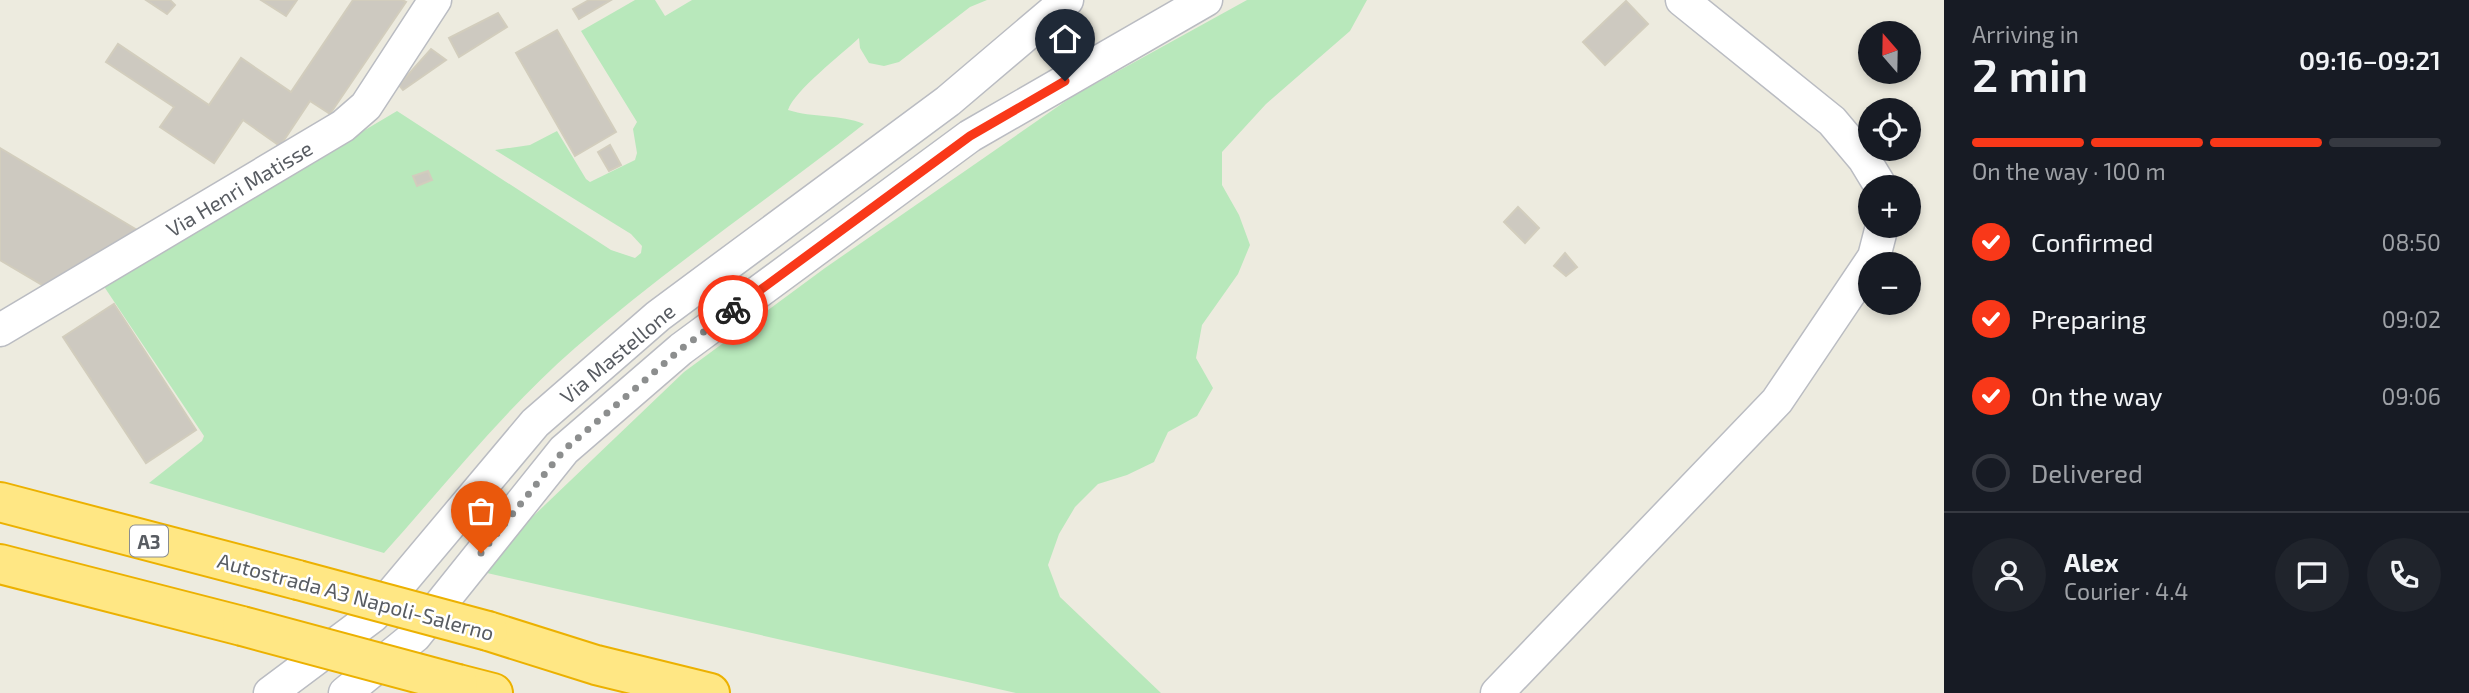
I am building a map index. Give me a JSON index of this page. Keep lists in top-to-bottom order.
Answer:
{
  "streets": {
    "highway": ["A3", "Autostrada A3 Napoli-Salerno"],
    "street": ["Via Henri Matisse", "Via Mastellone"]
  },
  "north": "top",
  "page": {
    "heading": ["2 min", "Arriving in", "09:16–09:21"],
    "panel": ["Alex", "Courier · 4.4"],
    "map_buttons": ["+", "−"],
    "bar": "On the way · 100 m",
    "list": [
      ["Confirmed", "08:50"],
      ["Preparing", "09:02"],
      ["On the way", "09:06"],
      "Delivered"
    ]
  }
}
